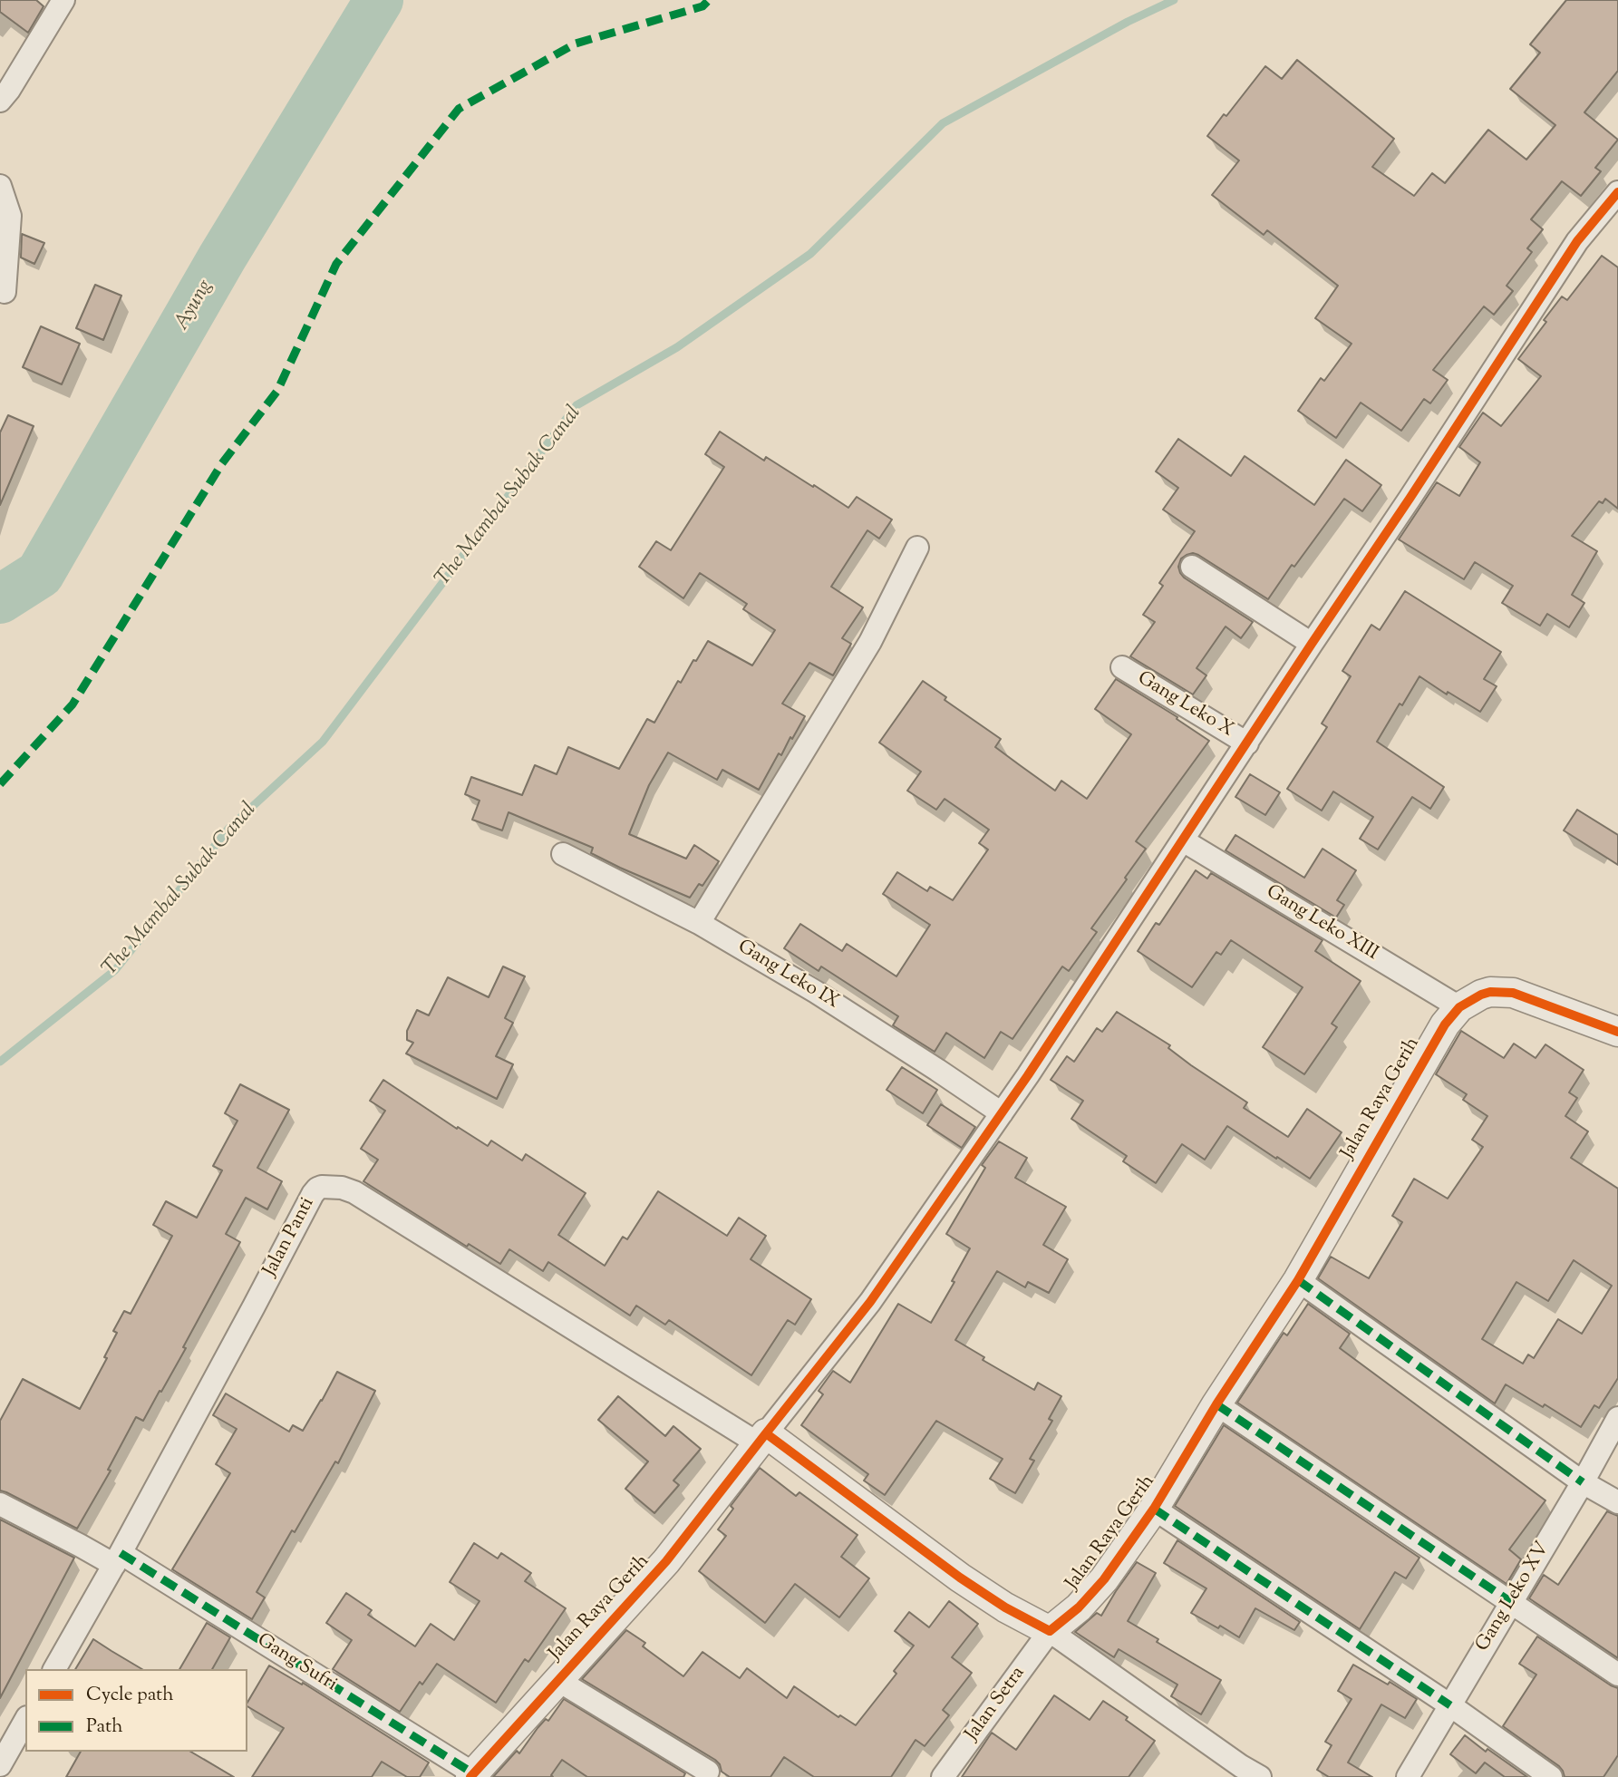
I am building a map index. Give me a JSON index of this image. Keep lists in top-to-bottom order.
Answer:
{
  "streets": {
    "street": [
      "Gang Leko X",
      "Gang Leko XIII",
      "Gang Leko IX",
      "Jalan Raya Gerih",
      "Jalan Panti",
      "Gang Leko XV",
      "Gang Sufri",
      "Jalan Setra"
    ]
  },
  "crossings": [
    ["Gang Leko XIII", "Jalan Raya Gerih"],
    ["Jalan Raya Gerih", "Jalan Panti"],
    ["Jalan Raya Gerih", "Gang Sufri"],
    ["Jalan Raya Gerih", "Jalan Setra"],
    ["Jalan Panti", "Gang Sufri"]
  ],
  "water": ["Ayung", "The Mambal Subak Canal"],
  "legend": ["Cycle path", "Path"]
}
